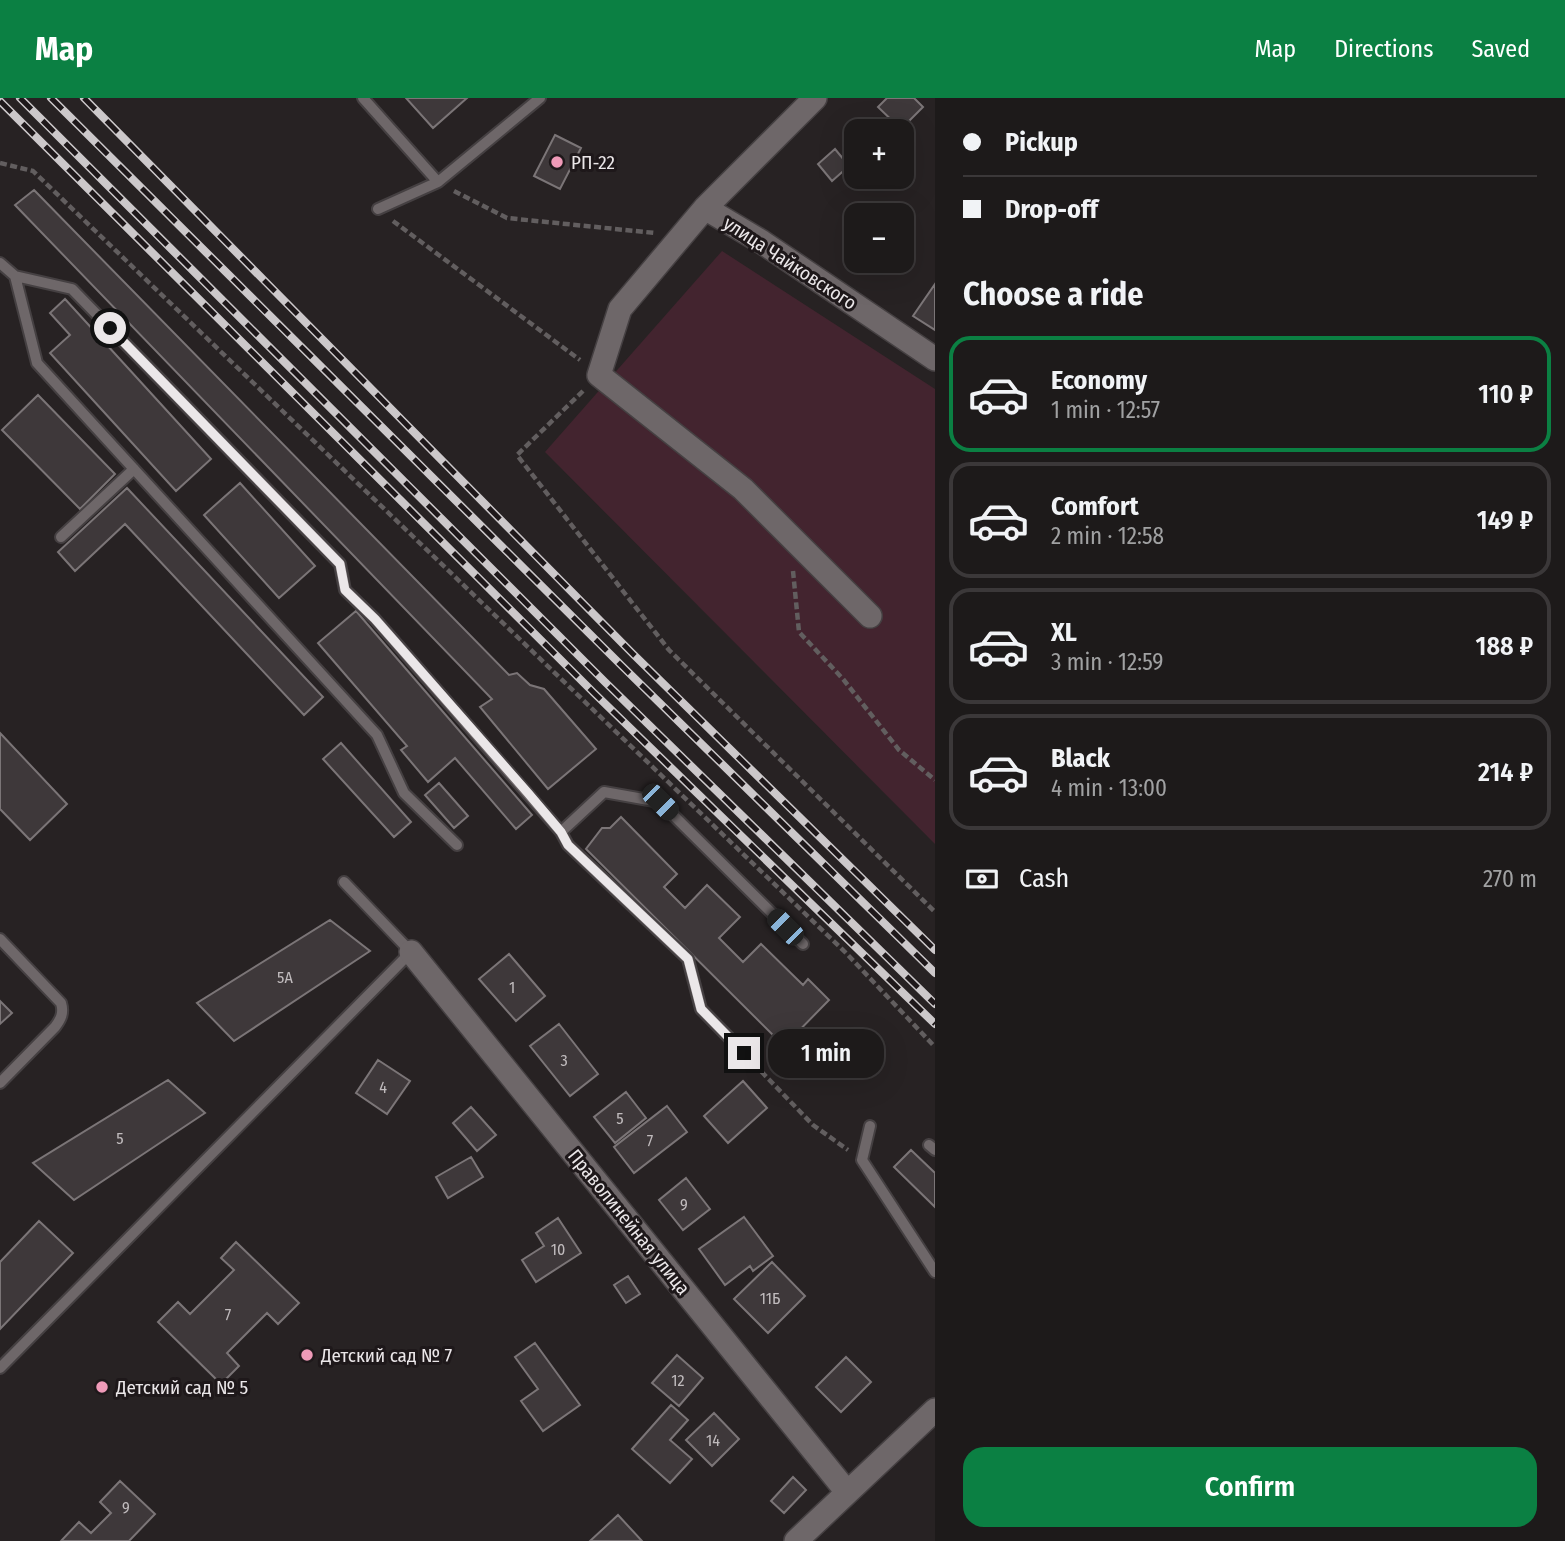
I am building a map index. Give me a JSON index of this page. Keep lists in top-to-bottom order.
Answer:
{
  "streets": {
    "street": ["улица Чайковского", "Праволинейная улица"]
  },
  "places": ["РП-22", "Детский сад № 7", "Детский сад № 5"],
  "house_numbers": [
    "5А",
    "1",
    "3",
    "4",
    "5",
    "5",
    "7",
    "9",
    "10",
    "11Б",
    "7",
    "12",
    "14",
    "9"
  ],
  "page": {
    "header": "Map",
    "nav": ["Map", "Directions", "Saved"],
    "banner": ["Pickup", "Drop-off"],
    "map_buttons": ["+", "−"],
    "heading": "Choose a ride",
    "list": [
      {
        "name": "Economy",
        "note": "1 min · 12:57",
        "value": "110 ₽"
      },
      {
        "name": "Comfort",
        "note": "2 min · 12:58",
        "value": "149 ₽"
      },
      {
        "name": "XL",
        "note": "3 min · 12:59",
        "value": "188 ₽"
      },
      {
        "name": "Black",
        "note": "4 min · 13:00",
        "value": "214 ₽"
      }
    ],
    "pay": ["Cash", "270 m"],
    "bubble": "1 min",
    "buttons": "Confirm"
  }
}
